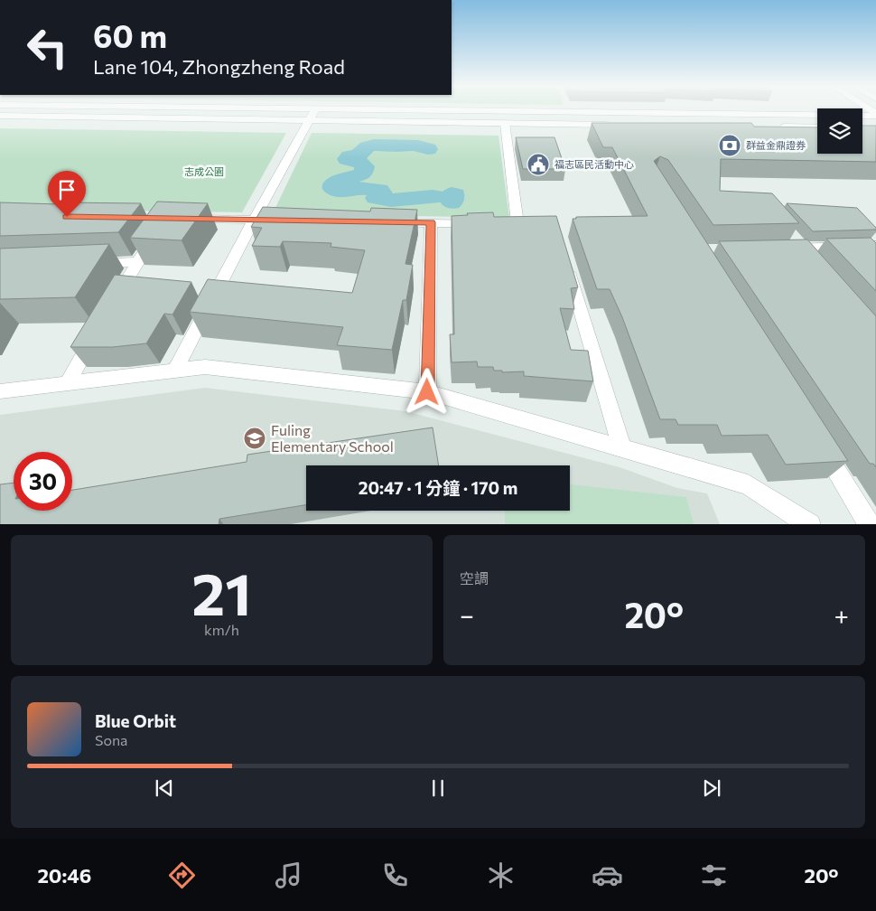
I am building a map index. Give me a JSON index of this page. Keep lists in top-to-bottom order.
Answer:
{
  "parks": ["志成公園"],
  "places": {
    "bank": ["群益金鼎證券"],
    "public building": ["福志區民活動中心"],
    "school or university": ["Fuling Elementary School"]
  },
  "page": {
    "turn": ["60 m", "Lane 104, Zhongzheng Road"],
    "limit": "30",
    "trip": "20:47 · 1 分鐘 · 170 m",
    "tile": [
      ["21", "km/h"],
      "空調"
    ],
    "heat": ["−", "20°", "+"],
    "song": ["Blue Orbit", "Sona"],
    "tabs": ["20:46", "20°"]
  }
}
